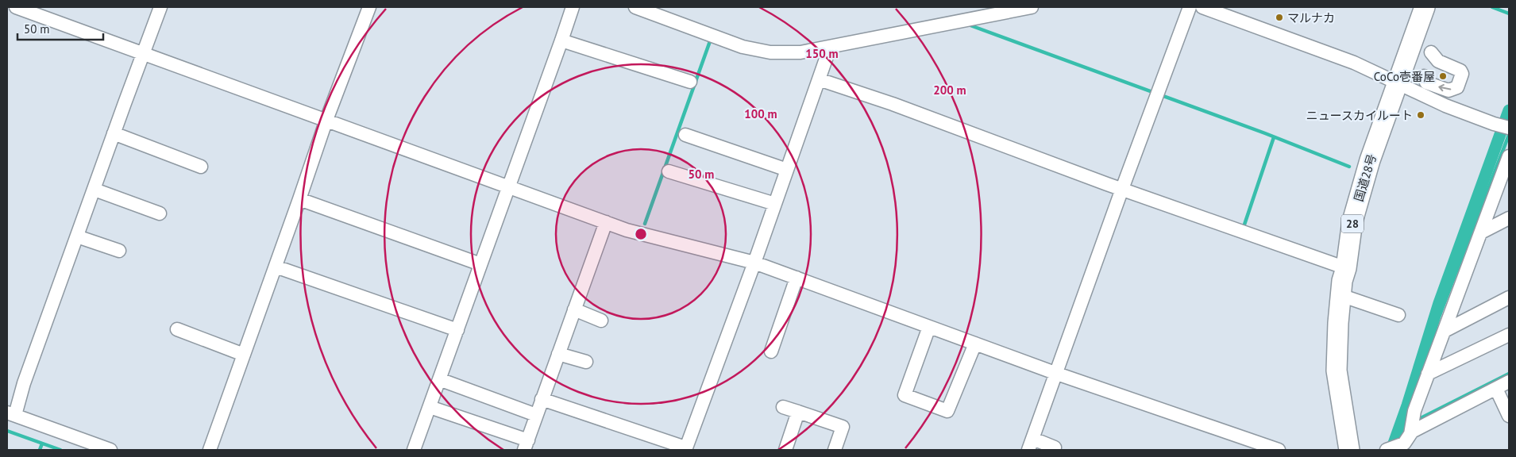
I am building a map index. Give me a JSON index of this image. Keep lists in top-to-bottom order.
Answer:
{
  "streets": {
    "highway": ["国道28号", "28"]
  },
  "places": ["マルナカ", "CoCo壱番屋", "ニュースカイルート"],
  "scale_bar": "50 m",
  "rings": [
    "150 m",
    "200 m",
    "100 m",
    "50 m"
  ]
}
